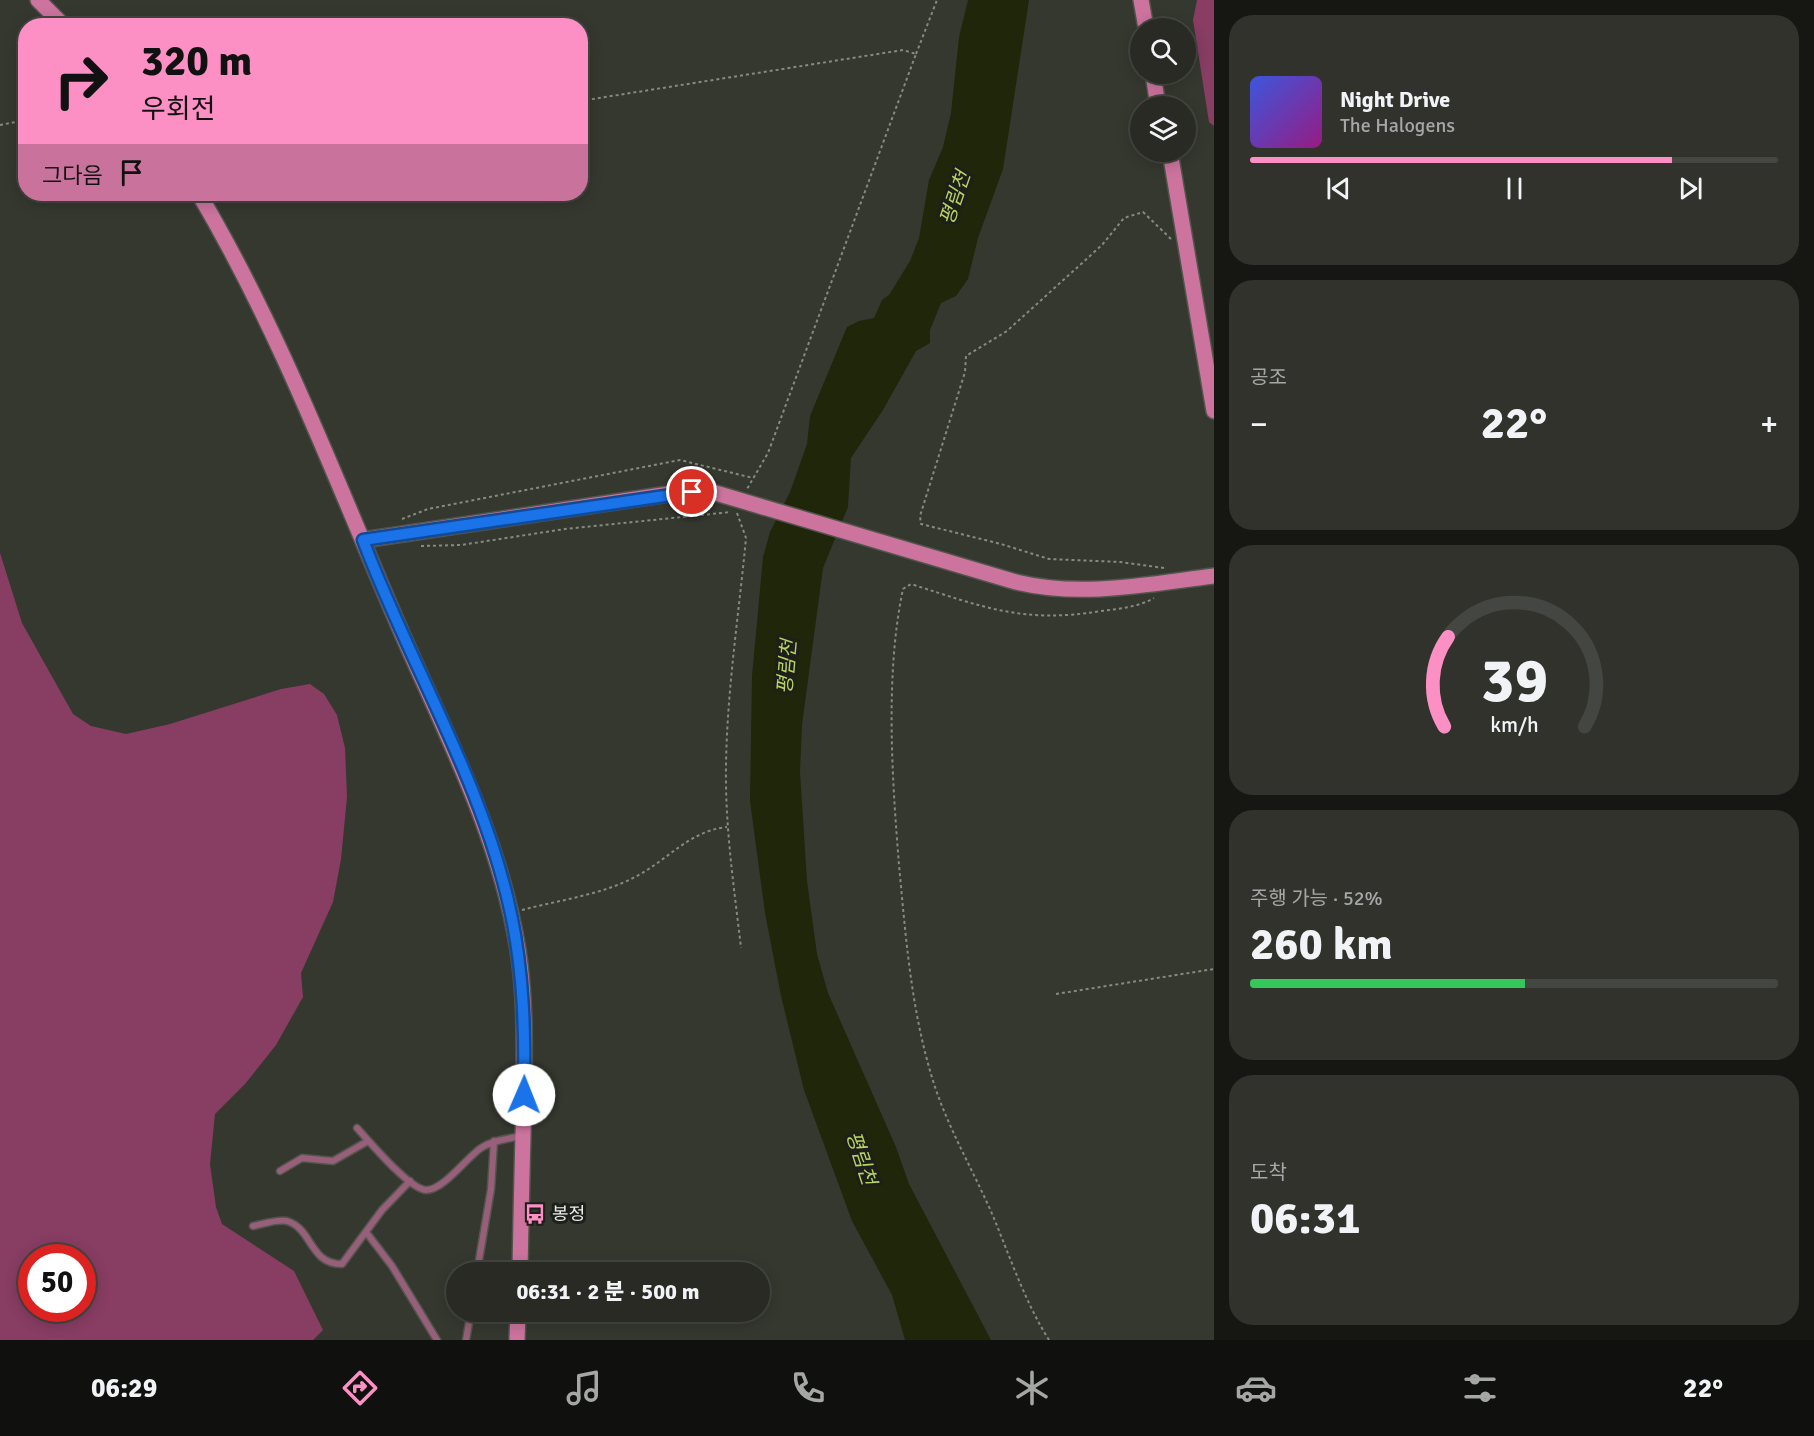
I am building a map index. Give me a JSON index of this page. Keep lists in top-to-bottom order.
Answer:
{
  "water": ["평림천"],
  "places": {
    "bus stop": ["봉정"]
  },
  "page": {
    "turn": ["320 m", "우회전"],
    "song": ["Night Drive", "The Halogens"],
    "then": "그다음",
    "tile": [
      "공조",
      ["주행 가능 · 52%", "260 km"],
      ["도착", "06:31"]
    ],
    "heat": ["−", "22°", "+"],
    "limit": "50",
    "trip": "06:31 · 2 분 · 500 m",
    "tabs": ["06:29", "22°"],
    "gauge": ["39", "km/h"]
  }
}
